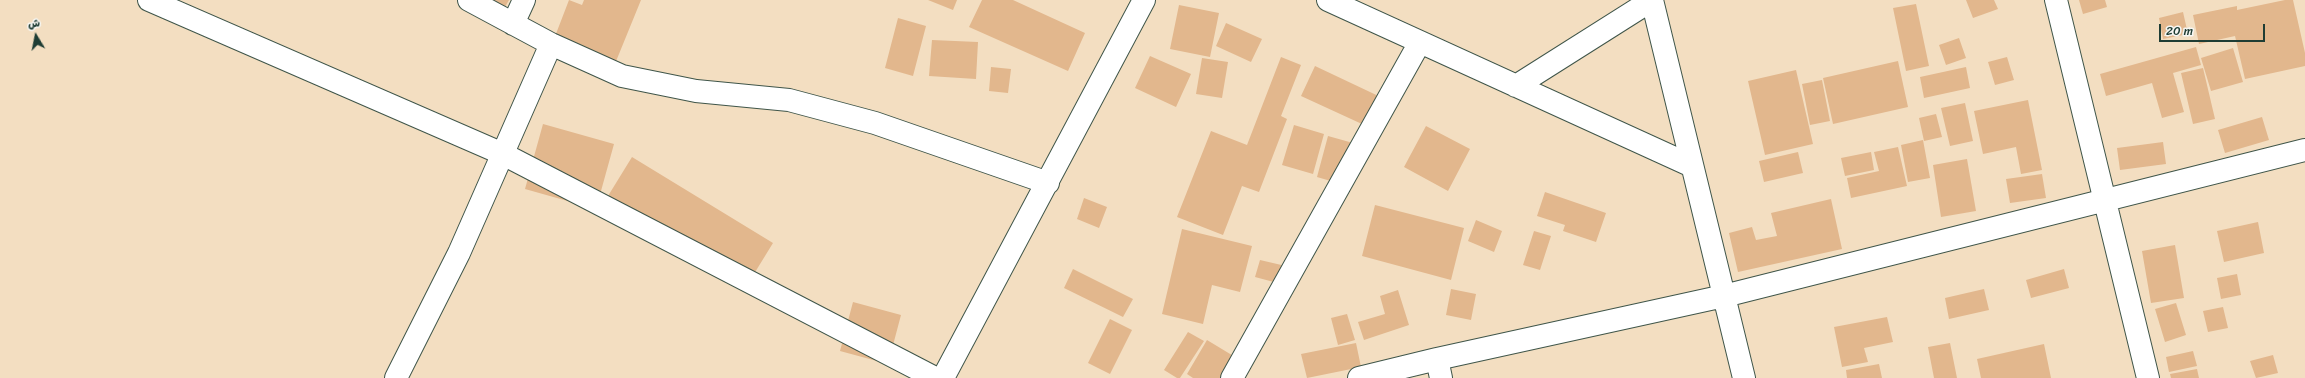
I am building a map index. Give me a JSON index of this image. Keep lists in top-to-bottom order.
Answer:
{
  "scale_bar": "20 m",
  "north": "top"
}
